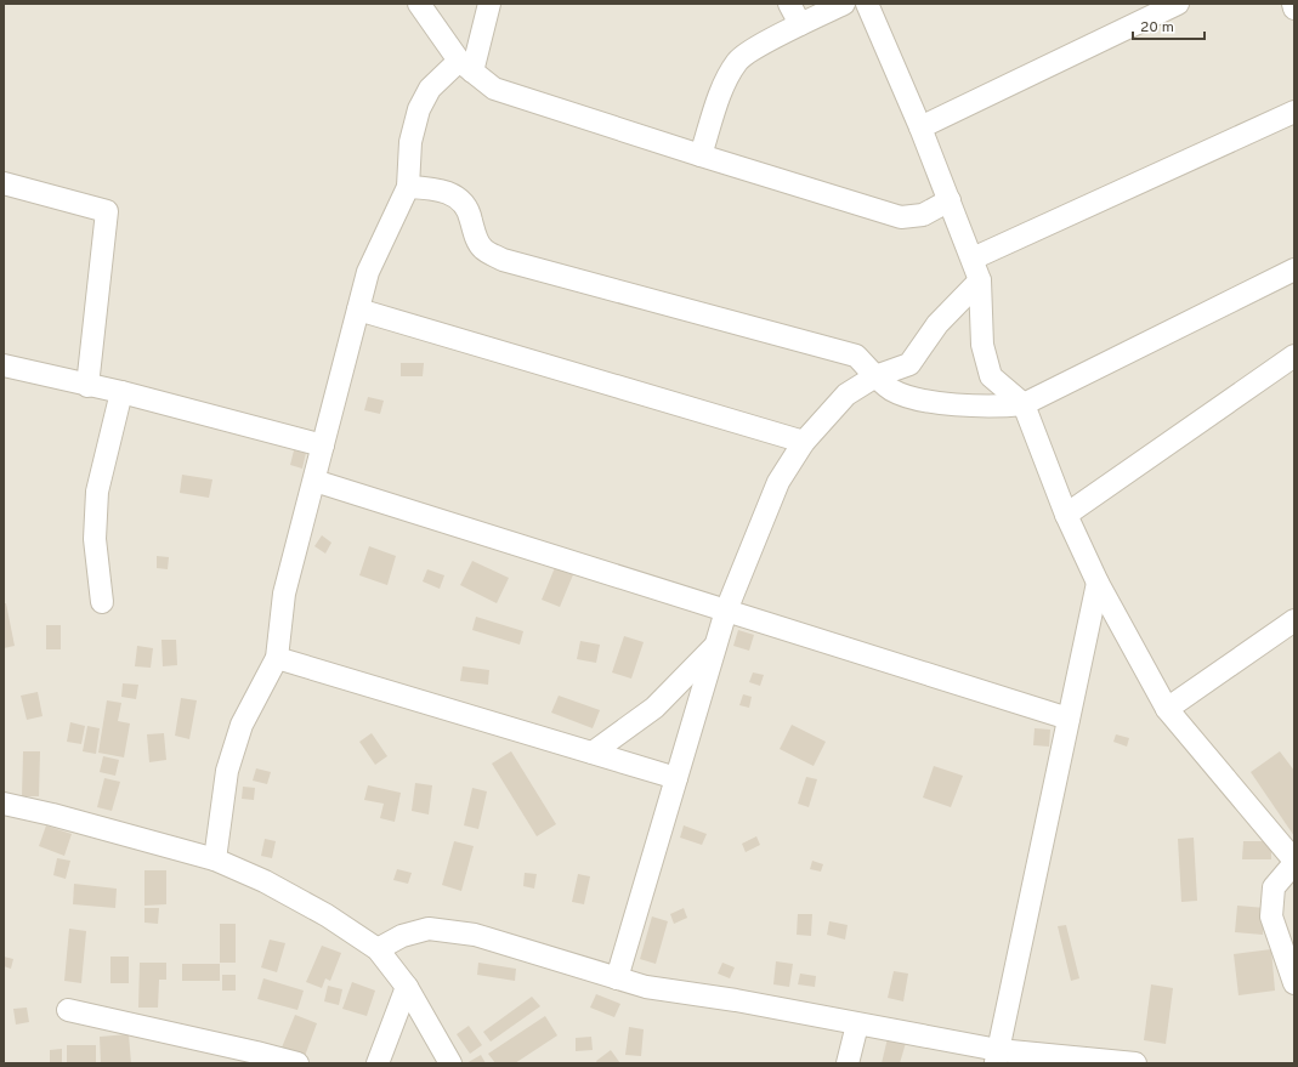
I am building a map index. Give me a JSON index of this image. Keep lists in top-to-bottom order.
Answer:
{
  "scale_bar": "20 m"
}
